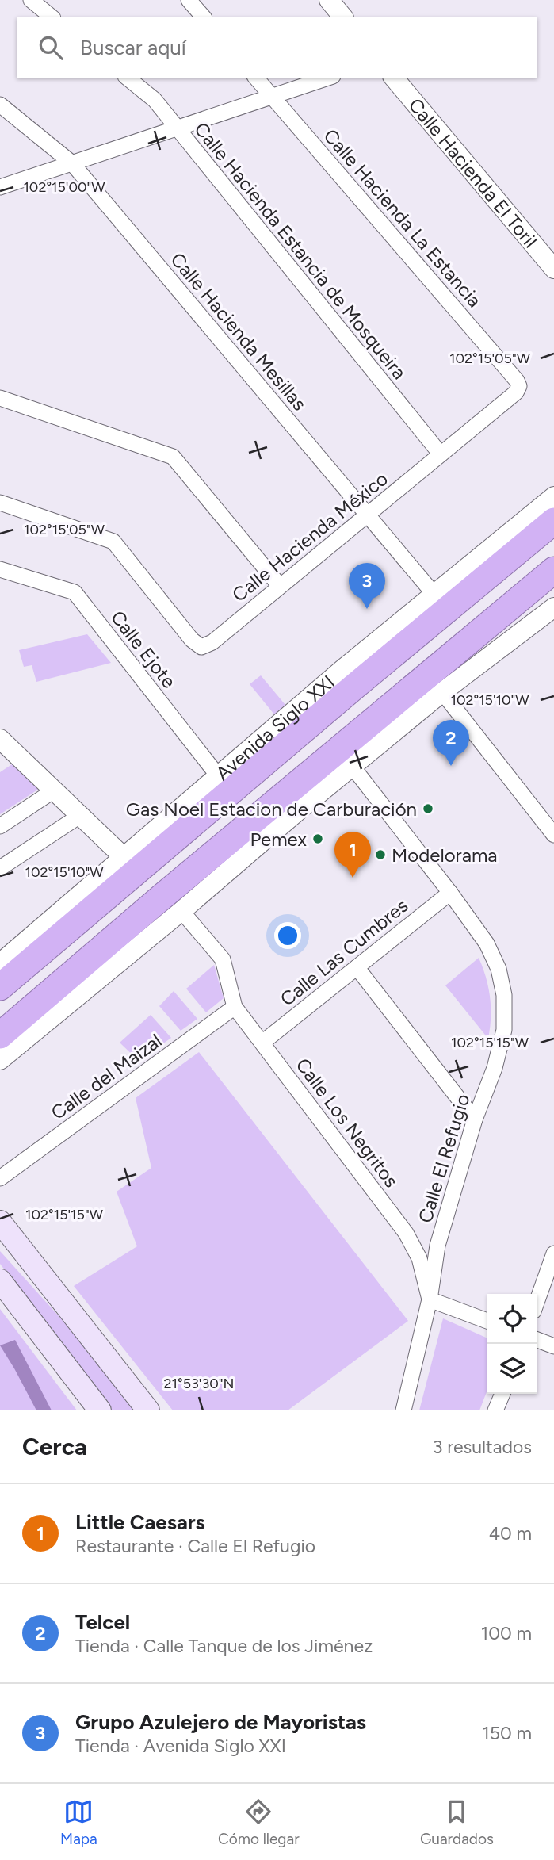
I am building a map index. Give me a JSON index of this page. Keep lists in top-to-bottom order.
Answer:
{
  "streets": {
    "highway": ["Avenida Siglo XXI"],
    "street": [
      "Calle Hacienda El Toril",
      "Calle Hacienda La Estancia",
      "Calle Hacienda Estancia de Mosqueira",
      "Calle Hacienda Mesillas",
      "Calle Hacienda México",
      "Calle Ejote",
      "Calle Las Cumbres",
      "Calle del Maizal",
      "Calle Los Negritos",
      "Calle El Refugio"
    ]
  },
  "crossings": [
    ["Calle Hacienda La Estancia", "Calle Hacienda México"],
    ["Calle Hacienda Estancia de Mosqueira", "Calle Hacienda México"],
    ["Calle Hacienda Mesillas", "Calle Hacienda México"],
    ["Calle Hacienda Mesillas", "Avenida Siglo XXI"],
    ["Calle Ejote", "Avenida Siglo XXI"],
    ["Calle Las Cumbres", "Calle Los Negritos"],
    ["Calle Las Cumbres", "Calle El Refugio"],
    ["Calle del Maizal", "Calle Los Negritos"],
    ["Calle Los Negritos", "Calle El Refugio"]
  ],
  "places": ["Gas Noel Estacion de Carburación", "Pemex", "Modelorama"],
  "page": {
    "search": "Buscar aquí",
    "pins": ["3", "2", "1"],
    "heading": ["Cerca", "3 resultados"],
    "list": [
      {
        "mark": "1",
        "name": "Little Caesars",
        "note": "Restaurante · Calle El Refugio",
        "value": "40 m"
      },
      {
        "mark": "2",
        "name": "Telcel",
        "note": "Tienda · Calle Tanque de los Jiménez",
        "value": "100 m"
      },
      {
        "mark": "3",
        "name": "Grupo Azulejero de Mayoristas",
        "note": "Tienda · Avenida Siglo XXI",
        "value": "150 m"
      }
    ],
    "nav": ["Mapa", "Cómo llegar", "Guardados"]
  },
  "coordinates": [
    "102°15'00\"W",
    "102°15'05\"W",
    "102°15'10\"W",
    "102°15'15\"W",
    "21°53'30\"N"
  ]
}
